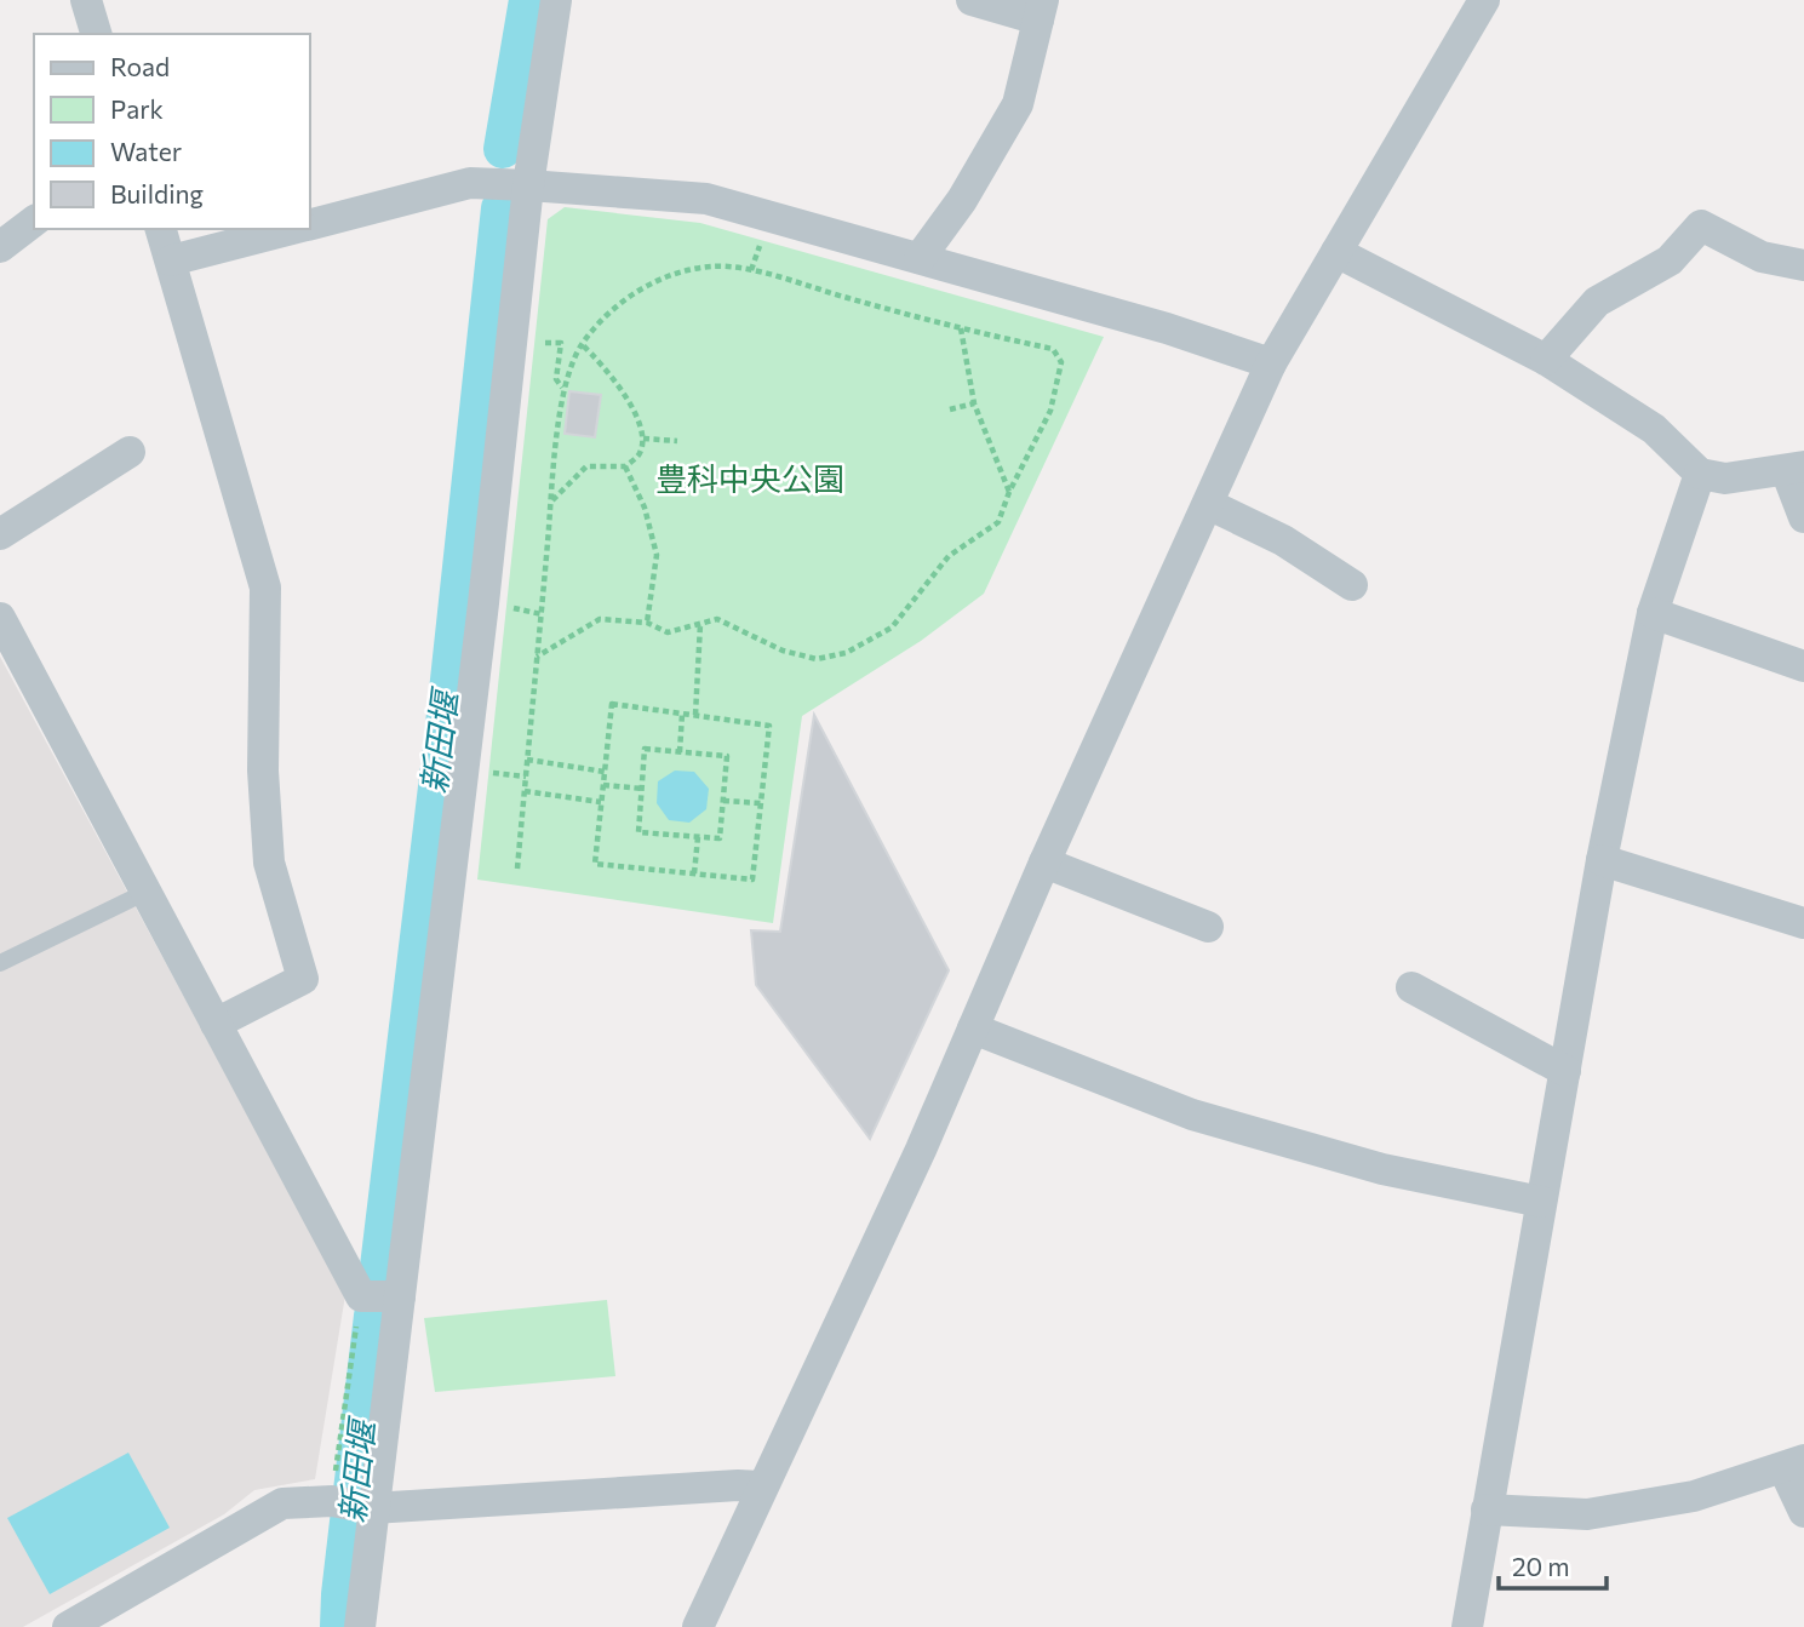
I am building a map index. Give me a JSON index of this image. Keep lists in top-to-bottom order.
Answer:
{
  "water": ["新田堰"],
  "parks": ["豊科中央公園"],
  "legend": [
    "Road",
    "Park",
    "Water",
    "Building"
  ],
  "scale_bar": "20 m"
}
